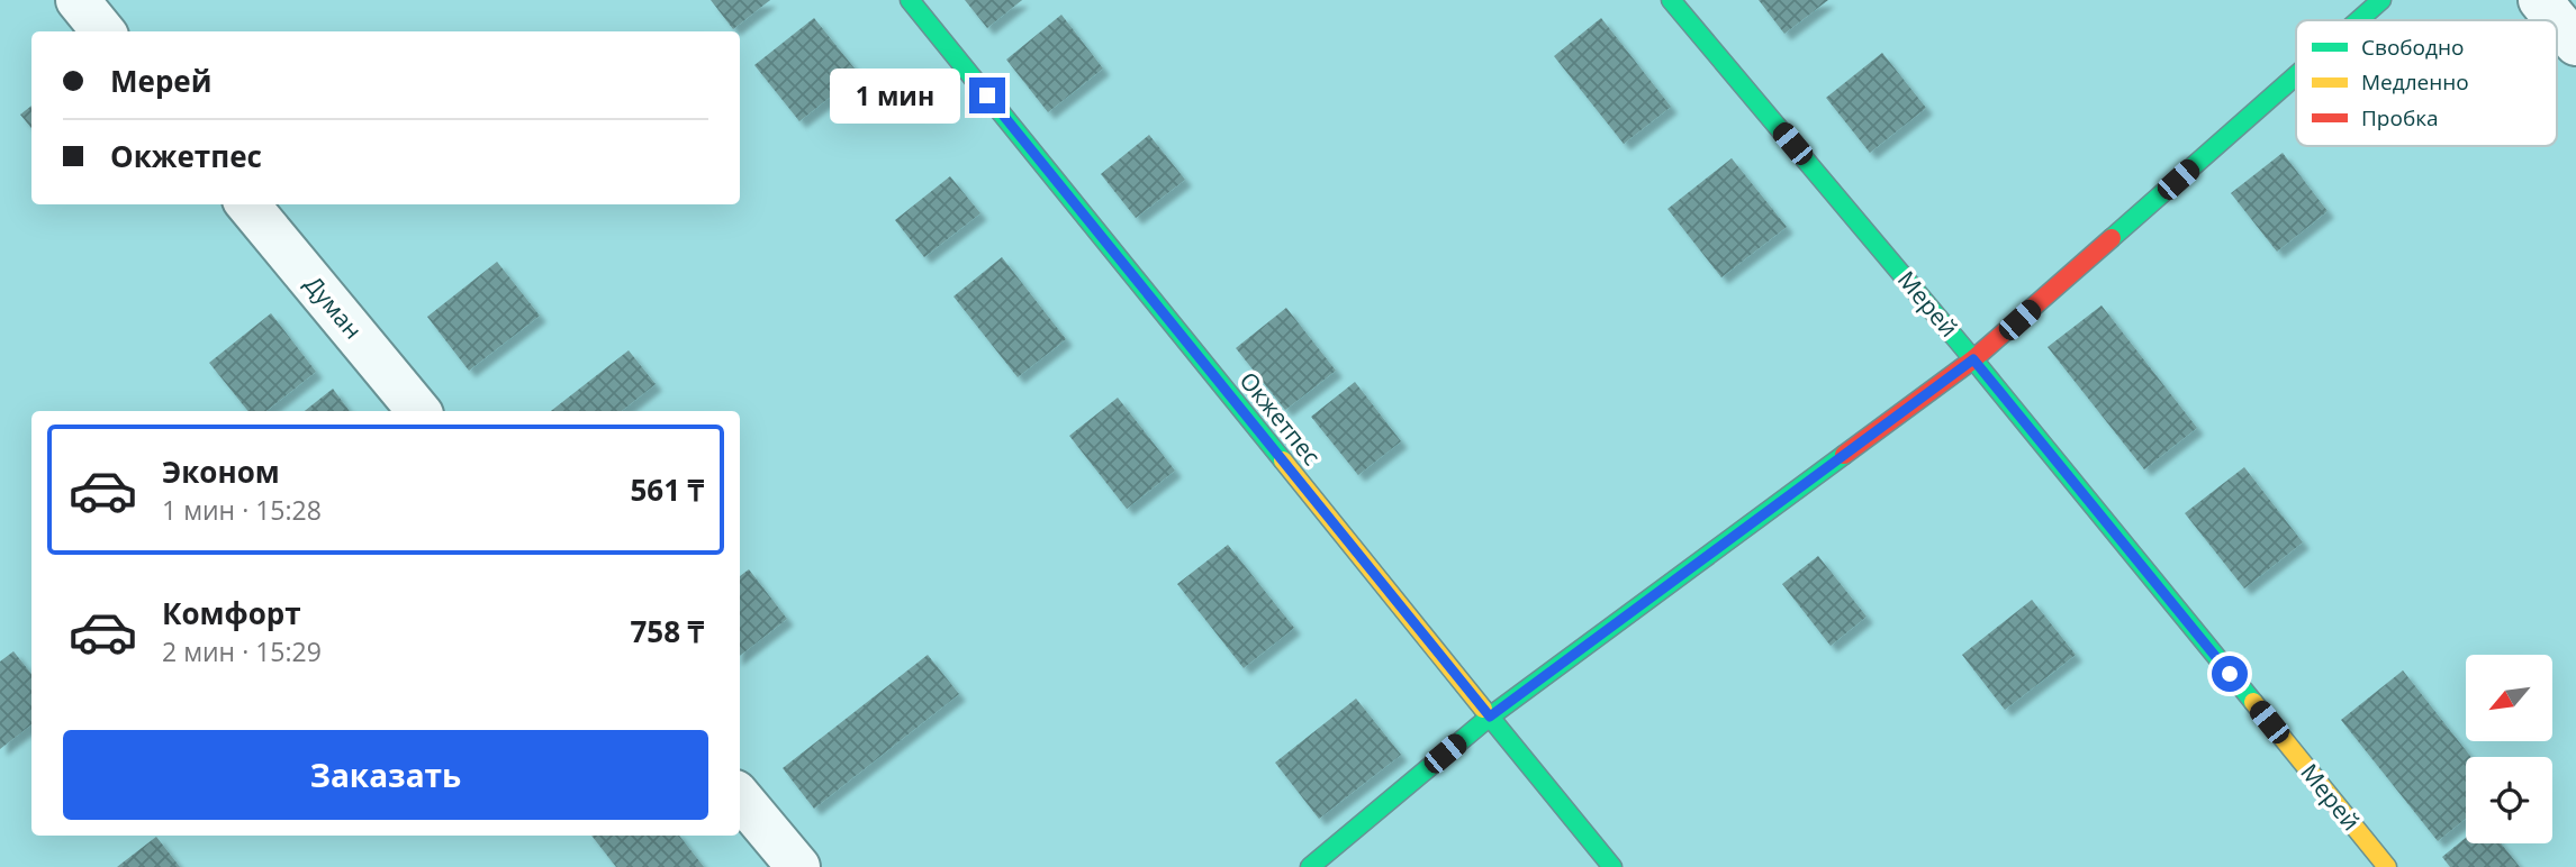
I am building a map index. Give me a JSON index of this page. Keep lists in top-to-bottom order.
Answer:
{
  "streets": {
    "street": ["Мерей", "Думан", "Окжетпес"]
  },
  "legend": ["Свободно", "Медленно", "Пробка"],
  "north": "bottom left",
  "page": {
    "banner": ["Мерей", "Окжетпес"],
    "bubble": "1 мин",
    "list": [
      {
        "name": "Эконом",
        "note": "1 мин · 15:28",
        "value": "561 ₸"
      },
      {
        "name": "Комфорт",
        "note": "2 мин · 15:29",
        "value": "758 ₸"
      }
    ],
    "buttons": "Заказать"
  }
}
